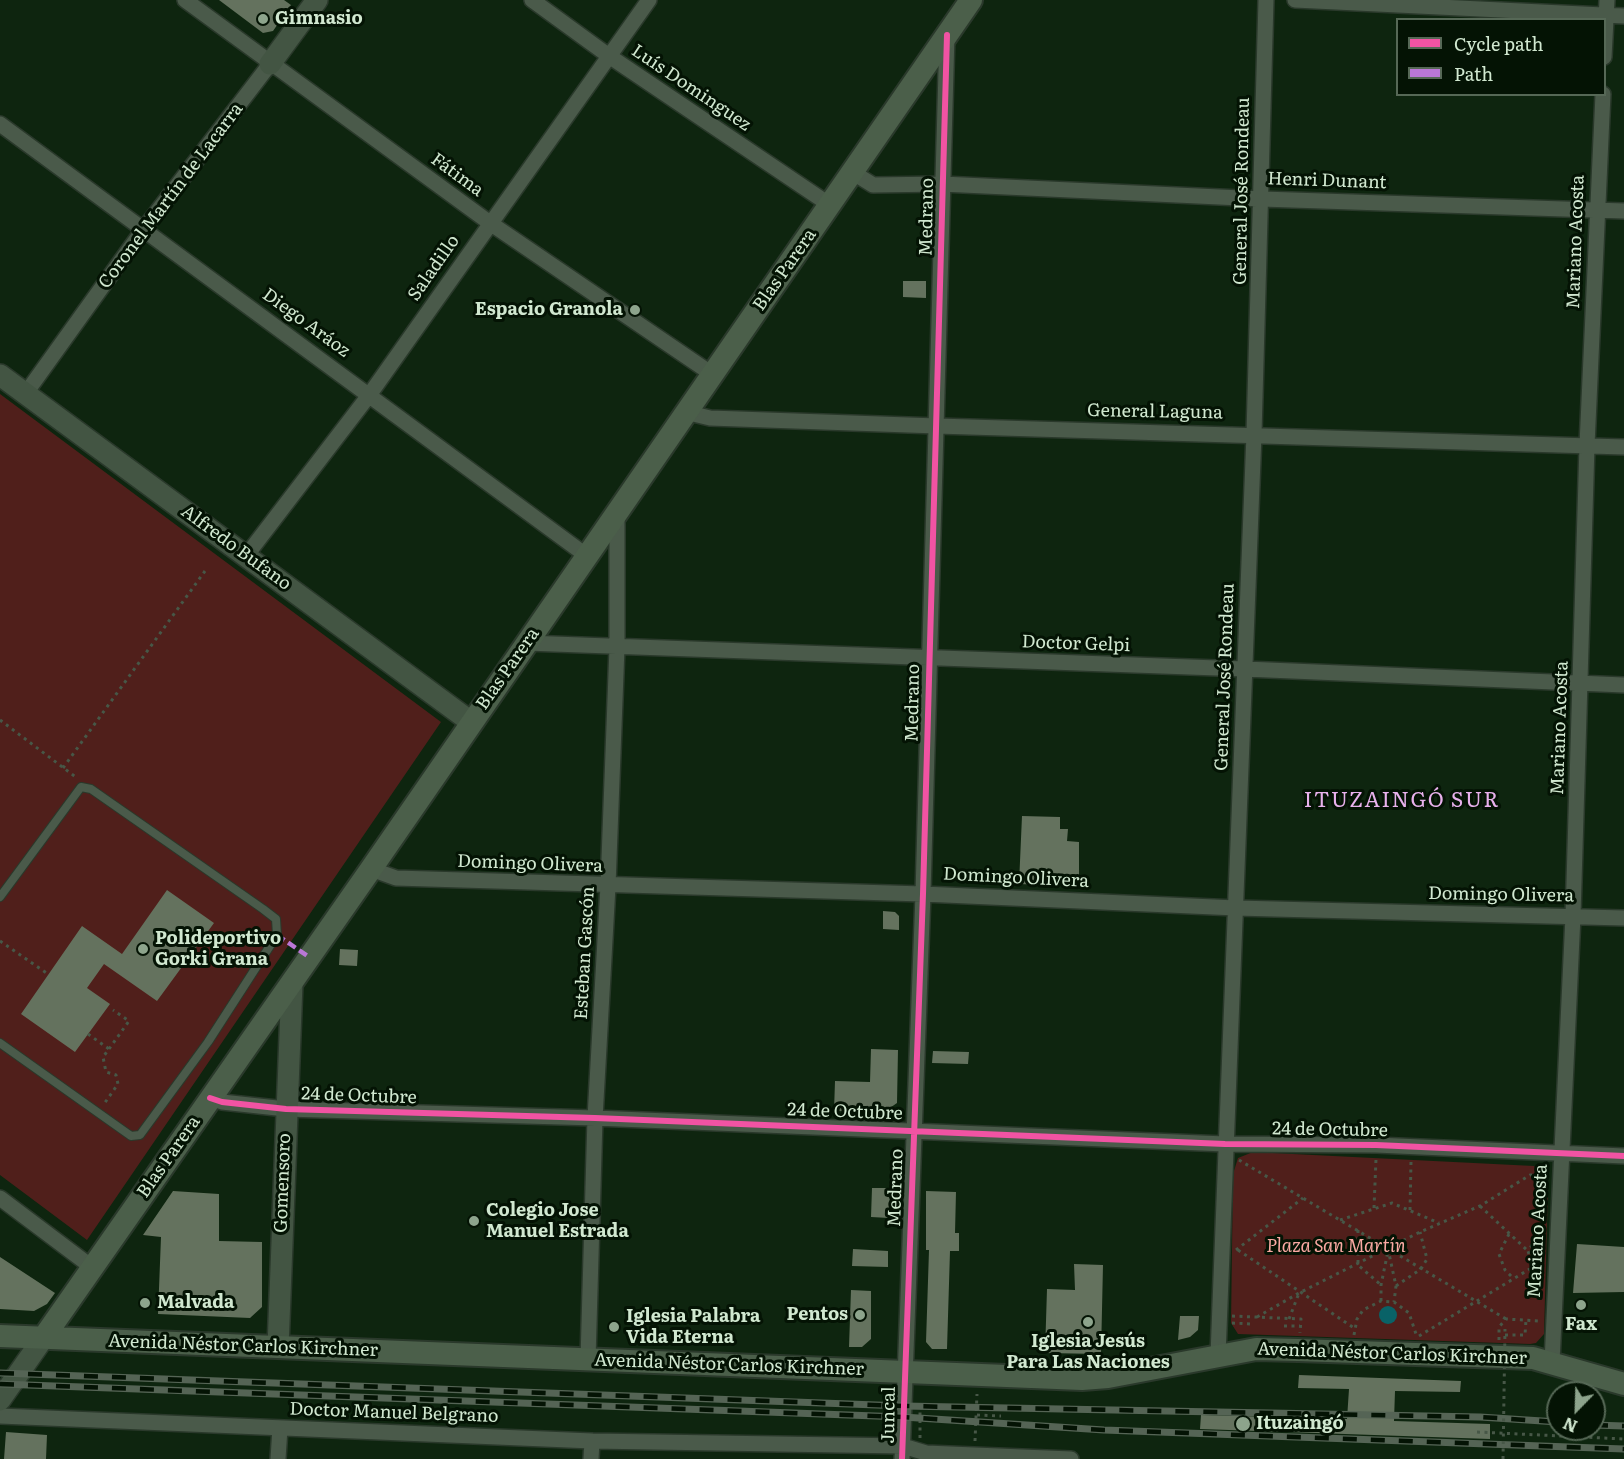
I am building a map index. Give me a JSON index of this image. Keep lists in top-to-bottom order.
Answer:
{
  "streets": {
    "main road": ["Blas Parera", "Avenida Néstor Carlos Kirchner"],
    "street": [
      "Luís Dominguez",
      "Fátima",
      "Henri Dunant",
      "General José Rondeau",
      "Coronel Martín de Lacarra",
      "Medrano",
      "Mariano Acosta",
      "Saladillo",
      "Diego Aráoz",
      "General Laguna",
      "Alfredo Bufano",
      "Doctor Gelpi",
      "Domingo Olivera",
      "Esteban Gascón",
      "24 de Octubre",
      "Gomensoro",
      "Doctor Manuel Belgrano",
      "Juncal"
    ]
  },
  "crossings": [
    ["Luís Dominguez", "Saladillo"],
    ["Luís Dominguez", "Blas Parera"],
    ["Fátima", "Coronel Martín de Lacarra"],
    ["Fátima", "Saladillo"],
    ["Fátima", "Blas Parera"],
    ["Henri Dunant", "General José Rondeau"],
    ["Henri Dunant", "Medrano"],
    ["Henri Dunant", "Mariano Acosta"],
    ["Henri Dunant", "Blas Parera"],
    ["General José Rondeau", "General Laguna"],
    ["General José Rondeau", "Doctor Gelpi"],
    ["General José Rondeau", "Domingo Olivera"],
    ["General José Rondeau", "24 de Octubre"],
    ["General José Rondeau", "Avenida Néstor Carlos Kirchner"],
    ["Coronel Martín de Lacarra", "Diego Aráoz"],
    ["Coronel Martín de Lacarra", "Alfredo Bufano"],
    ["Medrano", "Blas Parera"],
    ["Medrano", "General Laguna"],
    ["Medrano", "Doctor Gelpi"],
    ["Medrano", "Domingo Olivera"],
    ["Medrano", "24 de Octubre"],
    ["Medrano", "Avenida Néstor Carlos Kirchner"],
    ["Medrano", "Juncal"],
    ["Mariano Acosta", "General Laguna"],
    ["Mariano Acosta", "Doctor Gelpi"],
    ["Mariano Acosta", "Domingo Olivera"],
    ["Mariano Acosta", "24 de Octubre"],
    ["Mariano Acosta", "Avenida Néstor Carlos Kirchner"],
    ["Saladillo", "Diego Aráoz"],
    ["Saladillo", "Alfredo Bufano"],
    ["Blas Parera", "Diego Aráoz"],
    ["Blas Parera", "General Laguna"],
    ["Blas Parera", "Alfredo Bufano"],
    ["Blas Parera", "Doctor Gelpi"],
    ["Blas Parera", "Domingo Olivera"],
    ["Blas Parera", "Esteban Gascón"],
    ["Blas Parera", "24 de Octubre"],
    ["Blas Parera", "Gomensoro"],
    ["Blas Parera", "Avenida Néstor Carlos Kirchner"],
    ["Doctor Gelpi", "Esteban Gascón"],
    ["Domingo Olivera", "Esteban Gascón"],
    ["Esteban Gascón", "24 de Octubre"],
    ["Esteban Gascón", "Avenida Néstor Carlos Kirchner"],
    ["24 de Octubre", "Gomensoro"],
    ["Gomensoro", "Avenida Néstor Carlos Kirchner"],
    ["Avenida Néstor Carlos Kirchner", "Juncal"],
    ["Doctor Manuel Belgrano", "Juncal"]
  ],
  "districts": ["ITUZAINGÓ SUR"],
  "parks": ["Plaza San Martín"],
  "places": [
    "Gimnasio",
    "Espacio Granola",
    "Polideportivo Gorki Grana",
    "Colegio Jose Manuel Estrada",
    "Malvada",
    "Fax",
    "Pentos",
    "Iglesia Jesús Para Las Naciones",
    "Iglesia Palabra Vida Eterna",
    "Ituzaingó"
  ],
  "legend": ["Cycle path", "Path"],
  "north": "bottom left"
}
